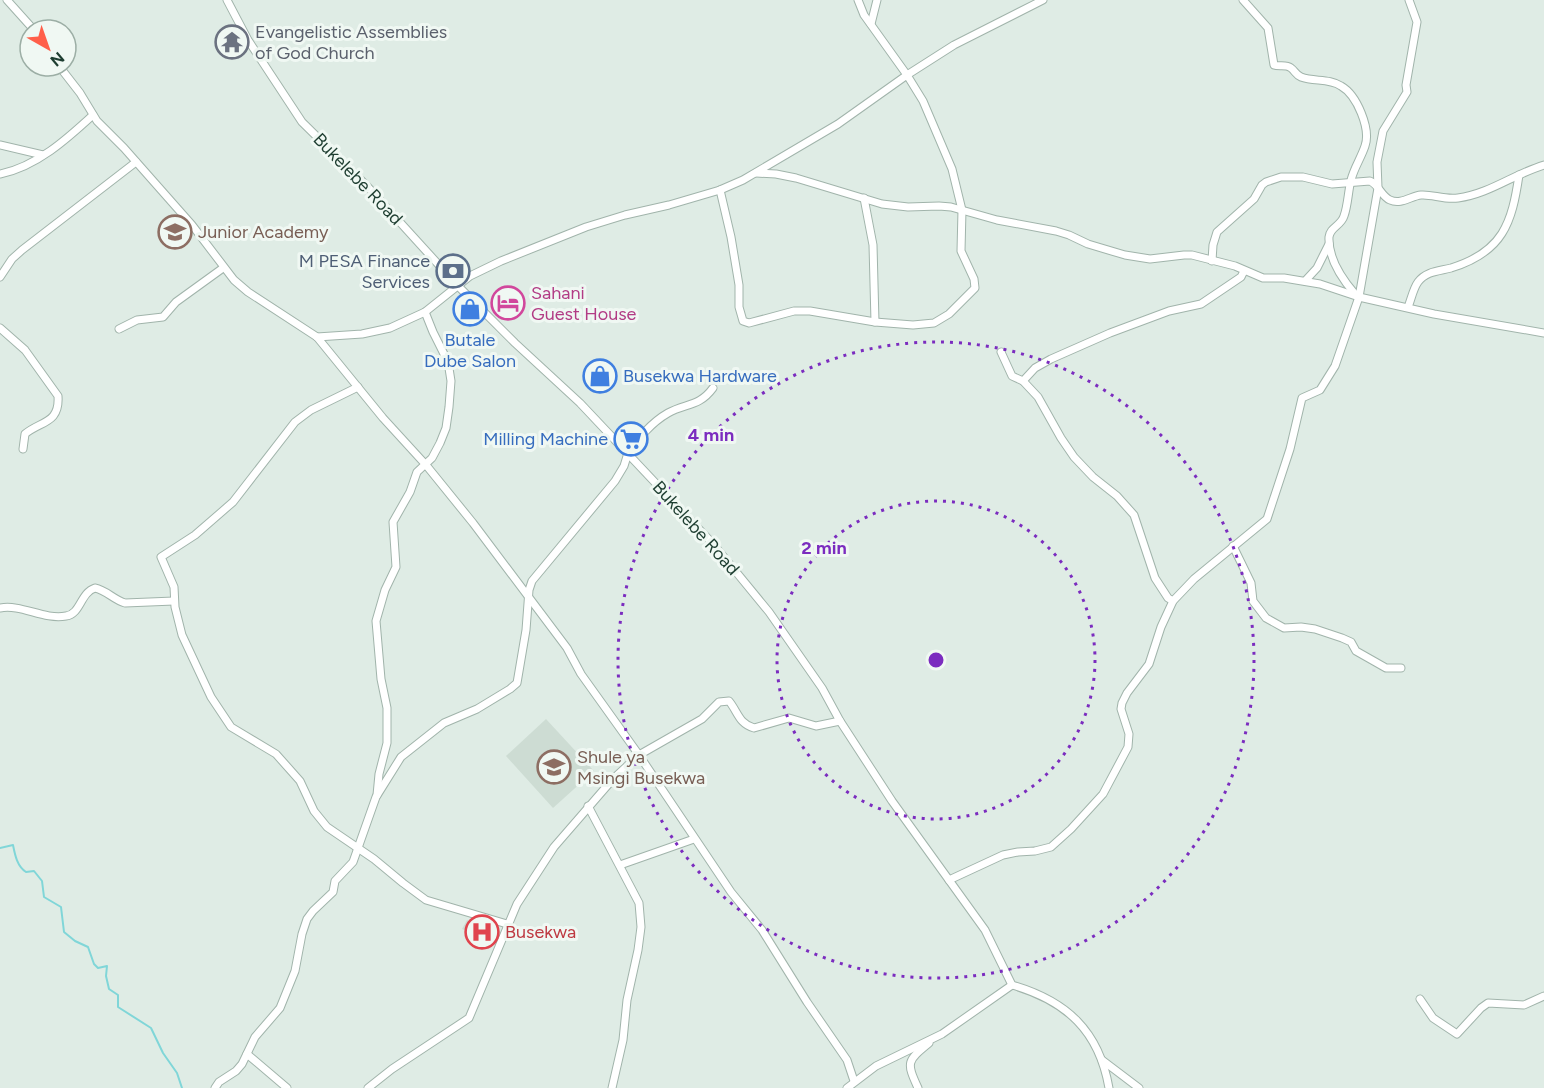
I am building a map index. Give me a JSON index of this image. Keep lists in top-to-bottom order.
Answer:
{
  "streets": {
    "street": ["Bukelebe Road"]
  },
  "places": {
    "temple": ["Evangelistic Assemblies of God Church"],
    "school or university": ["Junior Academy", "Shule ya Msingi Busekwa"],
    "bank": ["M PESA Finance Services"],
    "hotel": ["Sahani Guest House"],
    "shop": ["Butale Dube Salon", "Busekwa Hardware"],
    "supermarket": ["Milling Machine"],
    "hospital": ["Busekwa"]
  },
  "north": "bottom right",
  "rings": ["4 min", "2 min"]
}
